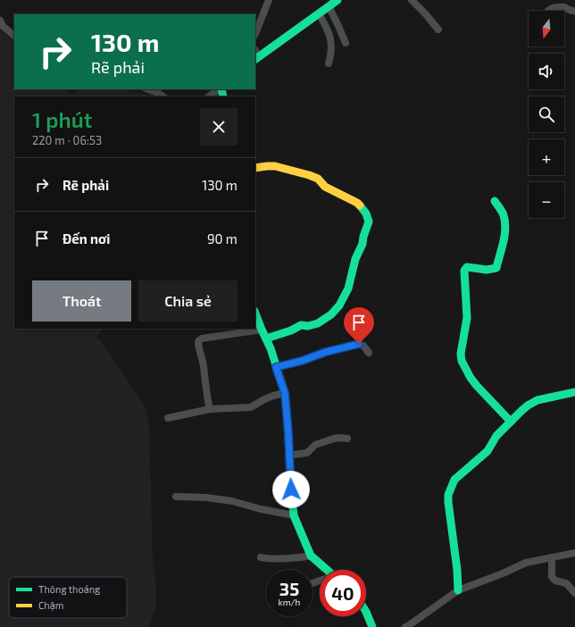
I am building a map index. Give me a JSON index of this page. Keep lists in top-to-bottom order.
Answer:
{
  "legend": ["Thông thoáng", "Chậm"],
  "north": "bottom",
  "page": {
    "map_buttons": ["+", "−"],
    "turn": ["130 m", "Rẽ phải"],
    "heading": ["1 phút", "220 m · 06:53"],
    "list": [
      {
        "name": "Rẽ phải",
        "value": "130 m"
      },
      {
        "name": "Đến nơi",
        "value": "90 m"
      }
    ],
    "buttons": ["Thoát", "Chia sẻ"],
    "speed": "35 km/h",
    "limit": "40"
  }
}
